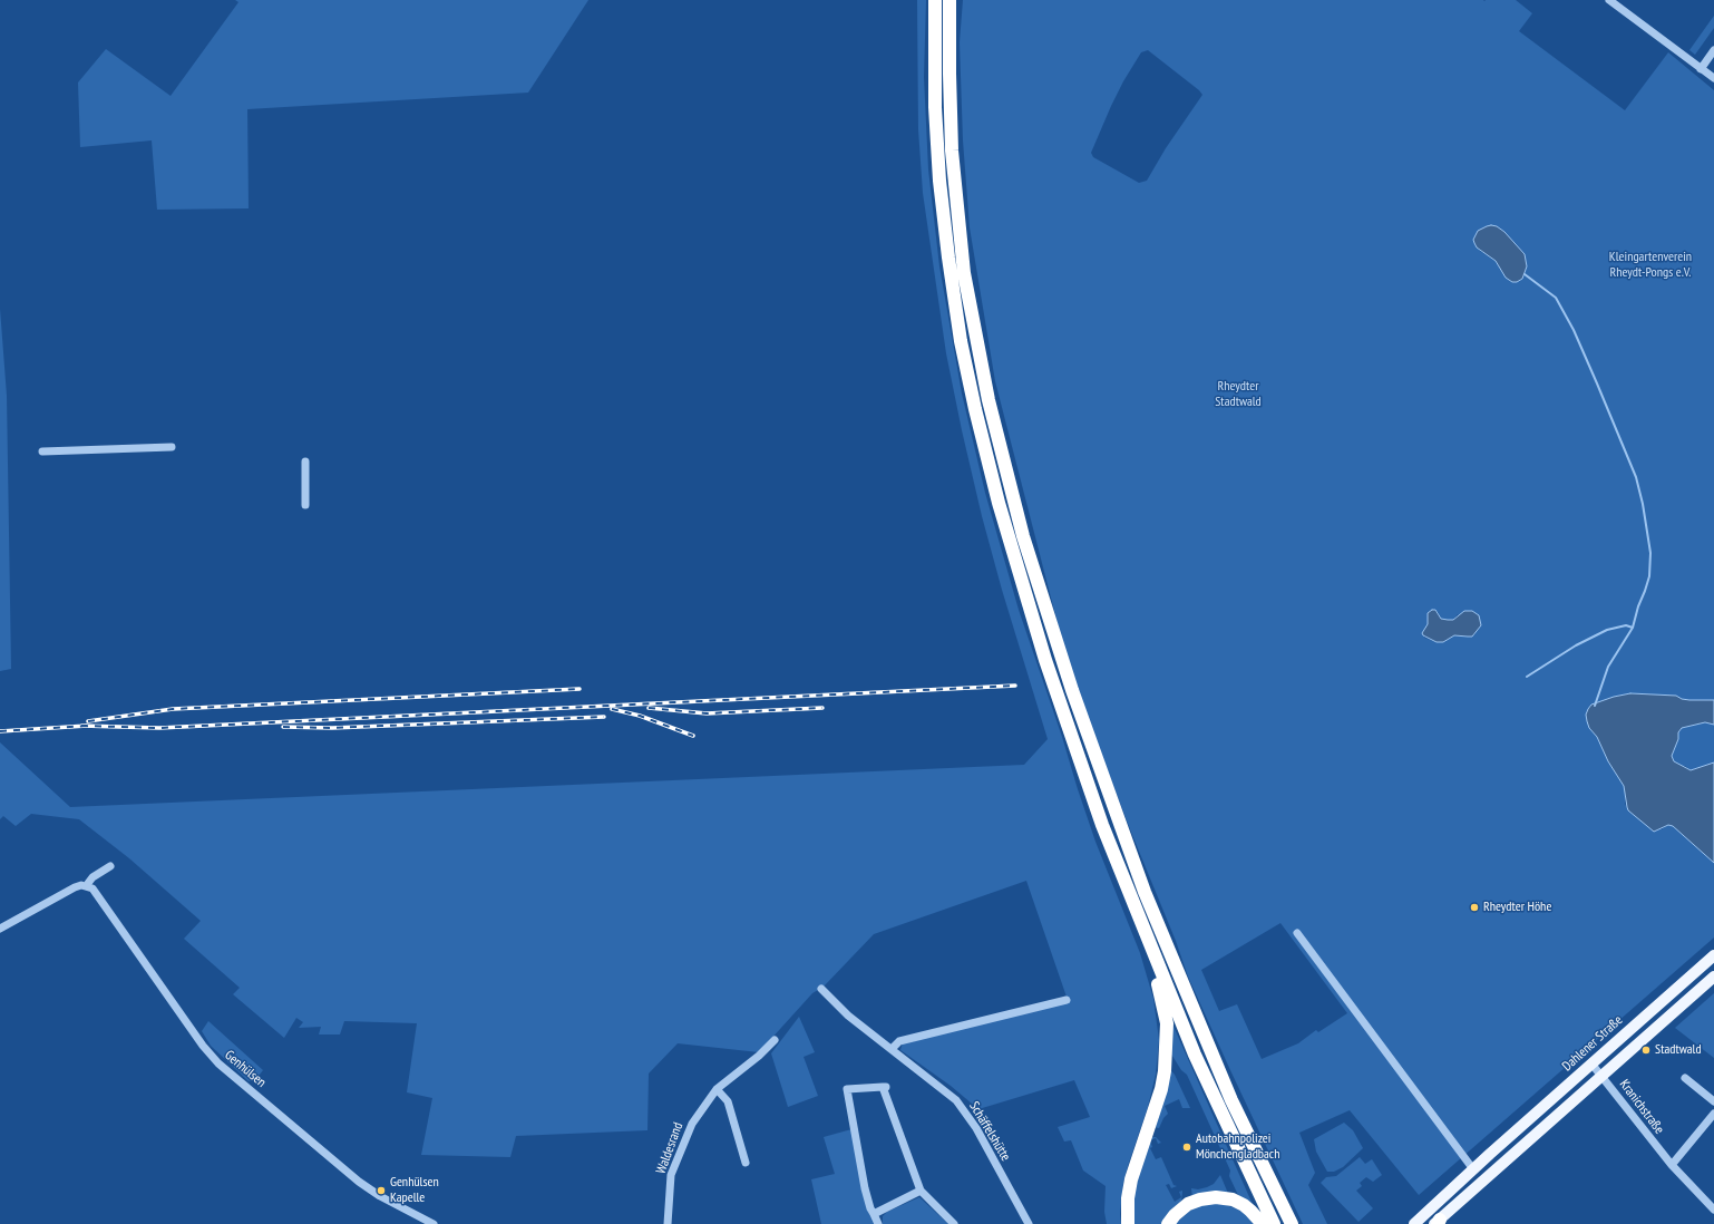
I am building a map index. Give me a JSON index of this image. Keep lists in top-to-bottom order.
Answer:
{
  "streets": {
    "main road": ["Dahlener Straße"],
    "street": [
      "Genhülsen",
      "Kranichstraße",
      "Schäffelshütte",
      "Waldesrand"
    ]
  },
  "crossings": [
    ["Dahlener Straße", "Kranichstraße"]
  ],
  "parks": ["Kleingartenverein Rheydt-Pongs e.V.", "Rheydter Stadtwald"],
  "places": [
    "Rheydter Höhe",
    "Stadtwald",
    "Autobahnpolizei Mönchengladbach",
    "Genhülsen Kapelle"
  ]
}
